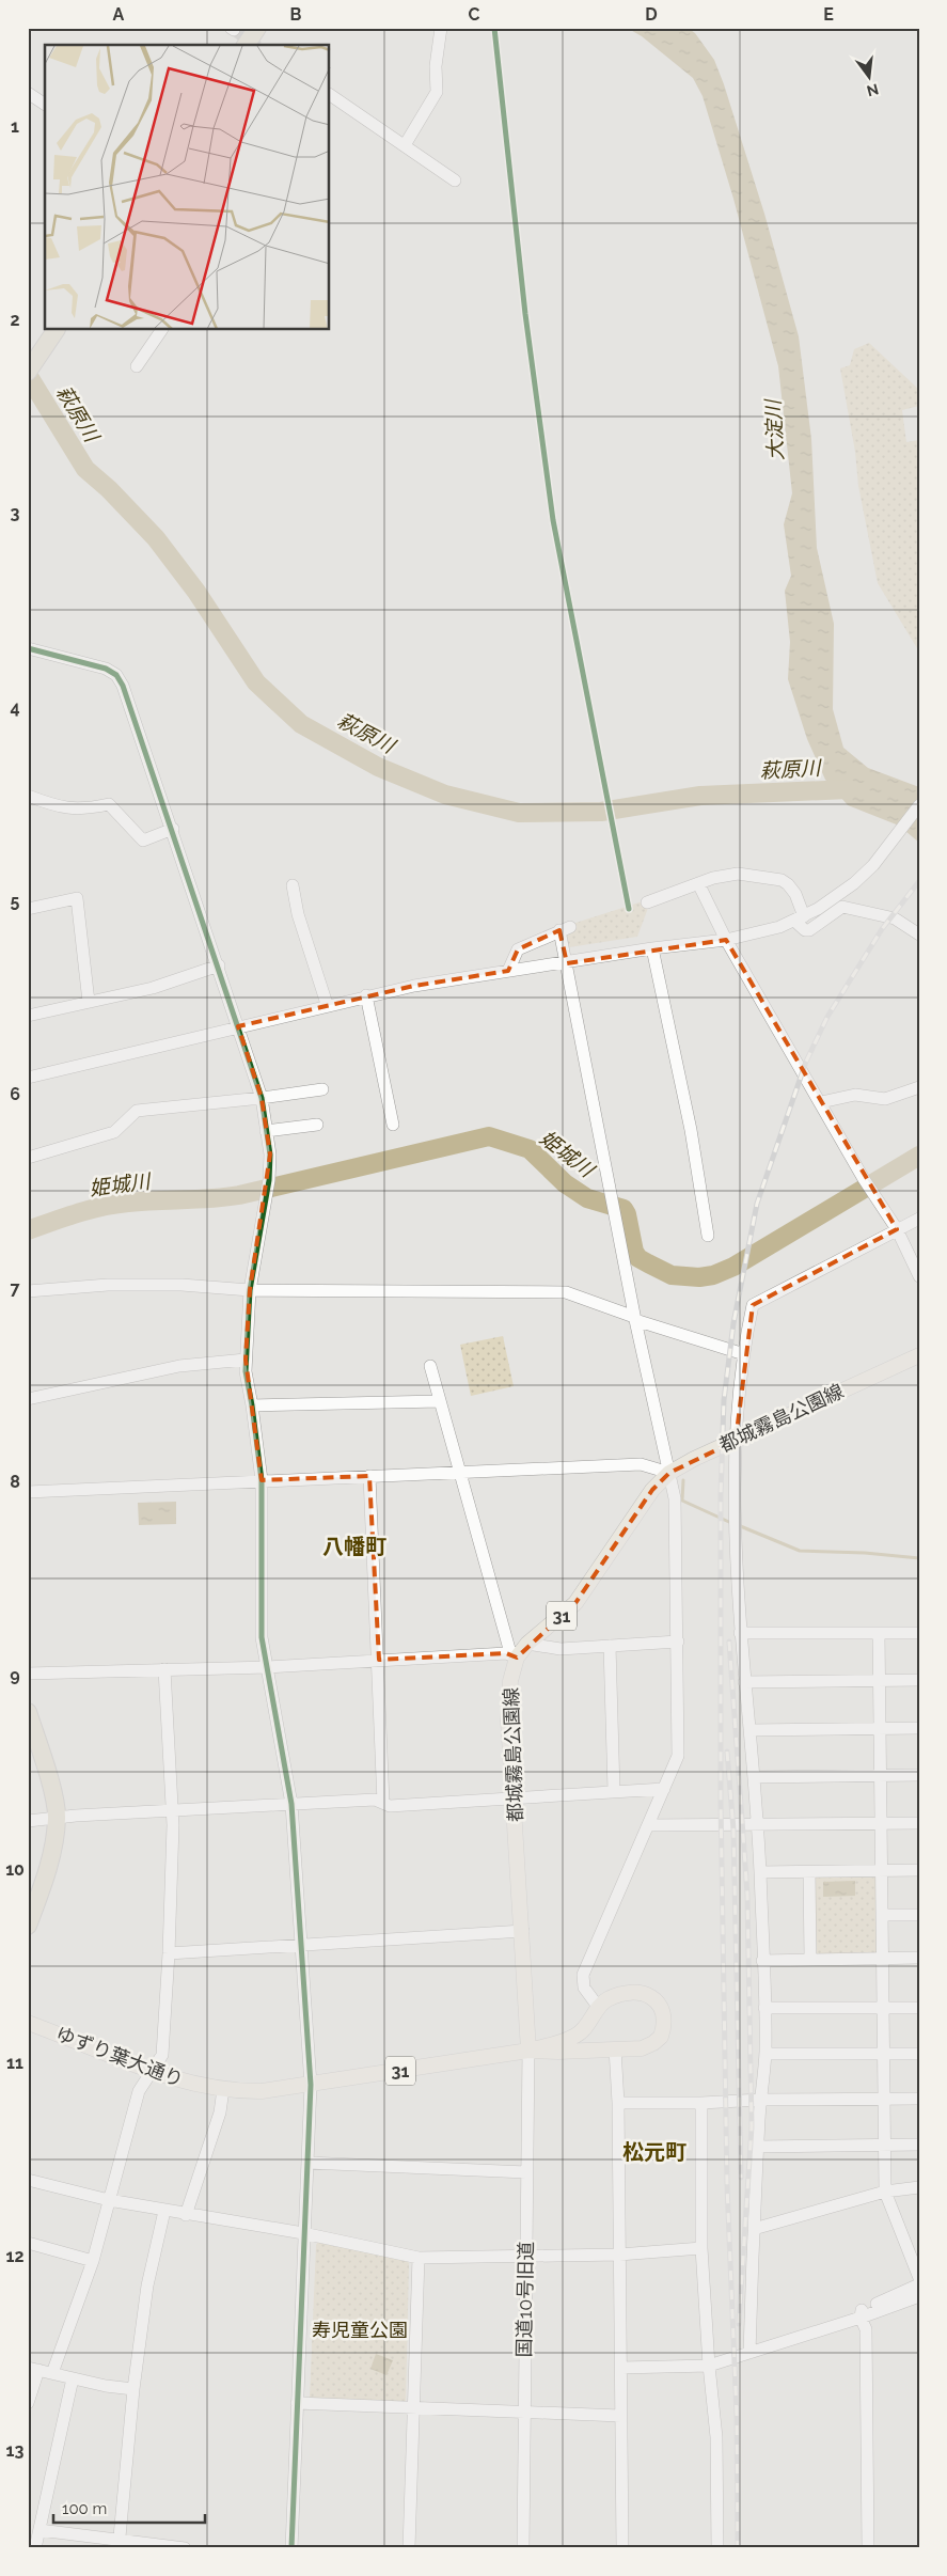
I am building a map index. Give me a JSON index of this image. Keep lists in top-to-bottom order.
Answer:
{
  "streets": {
    "main road": ["都城霧島公園線", "31", "ゆずり葉大通り"],
    "street": ["国道10号旧道"]
  },
  "crossings": [
    ["都城霧島公園線", "ゆずり葉大通り"],
    ["都城霧島公園線", "国道10号旧道"],
    ["ゆずり葉大通り", "国道10号旧道"]
  ],
  "districts": ["八幡町", "松元町"],
  "water": ["萩原川", "大淀川", "姫城川"],
  "parks": ["寿児童公園"],
  "scale_bar": "100 m",
  "north": "bottom",
  "grid": {
    "columns": [
      "A",
      "B",
      "C",
      "D",
      "E"
    ],
    "rows": [
      "1",
      "2",
      "3",
      "4",
      "5",
      "6",
      "7",
      "8",
      "9",
      "10",
      "11",
      "12",
      "13"
    ]
  }
}
